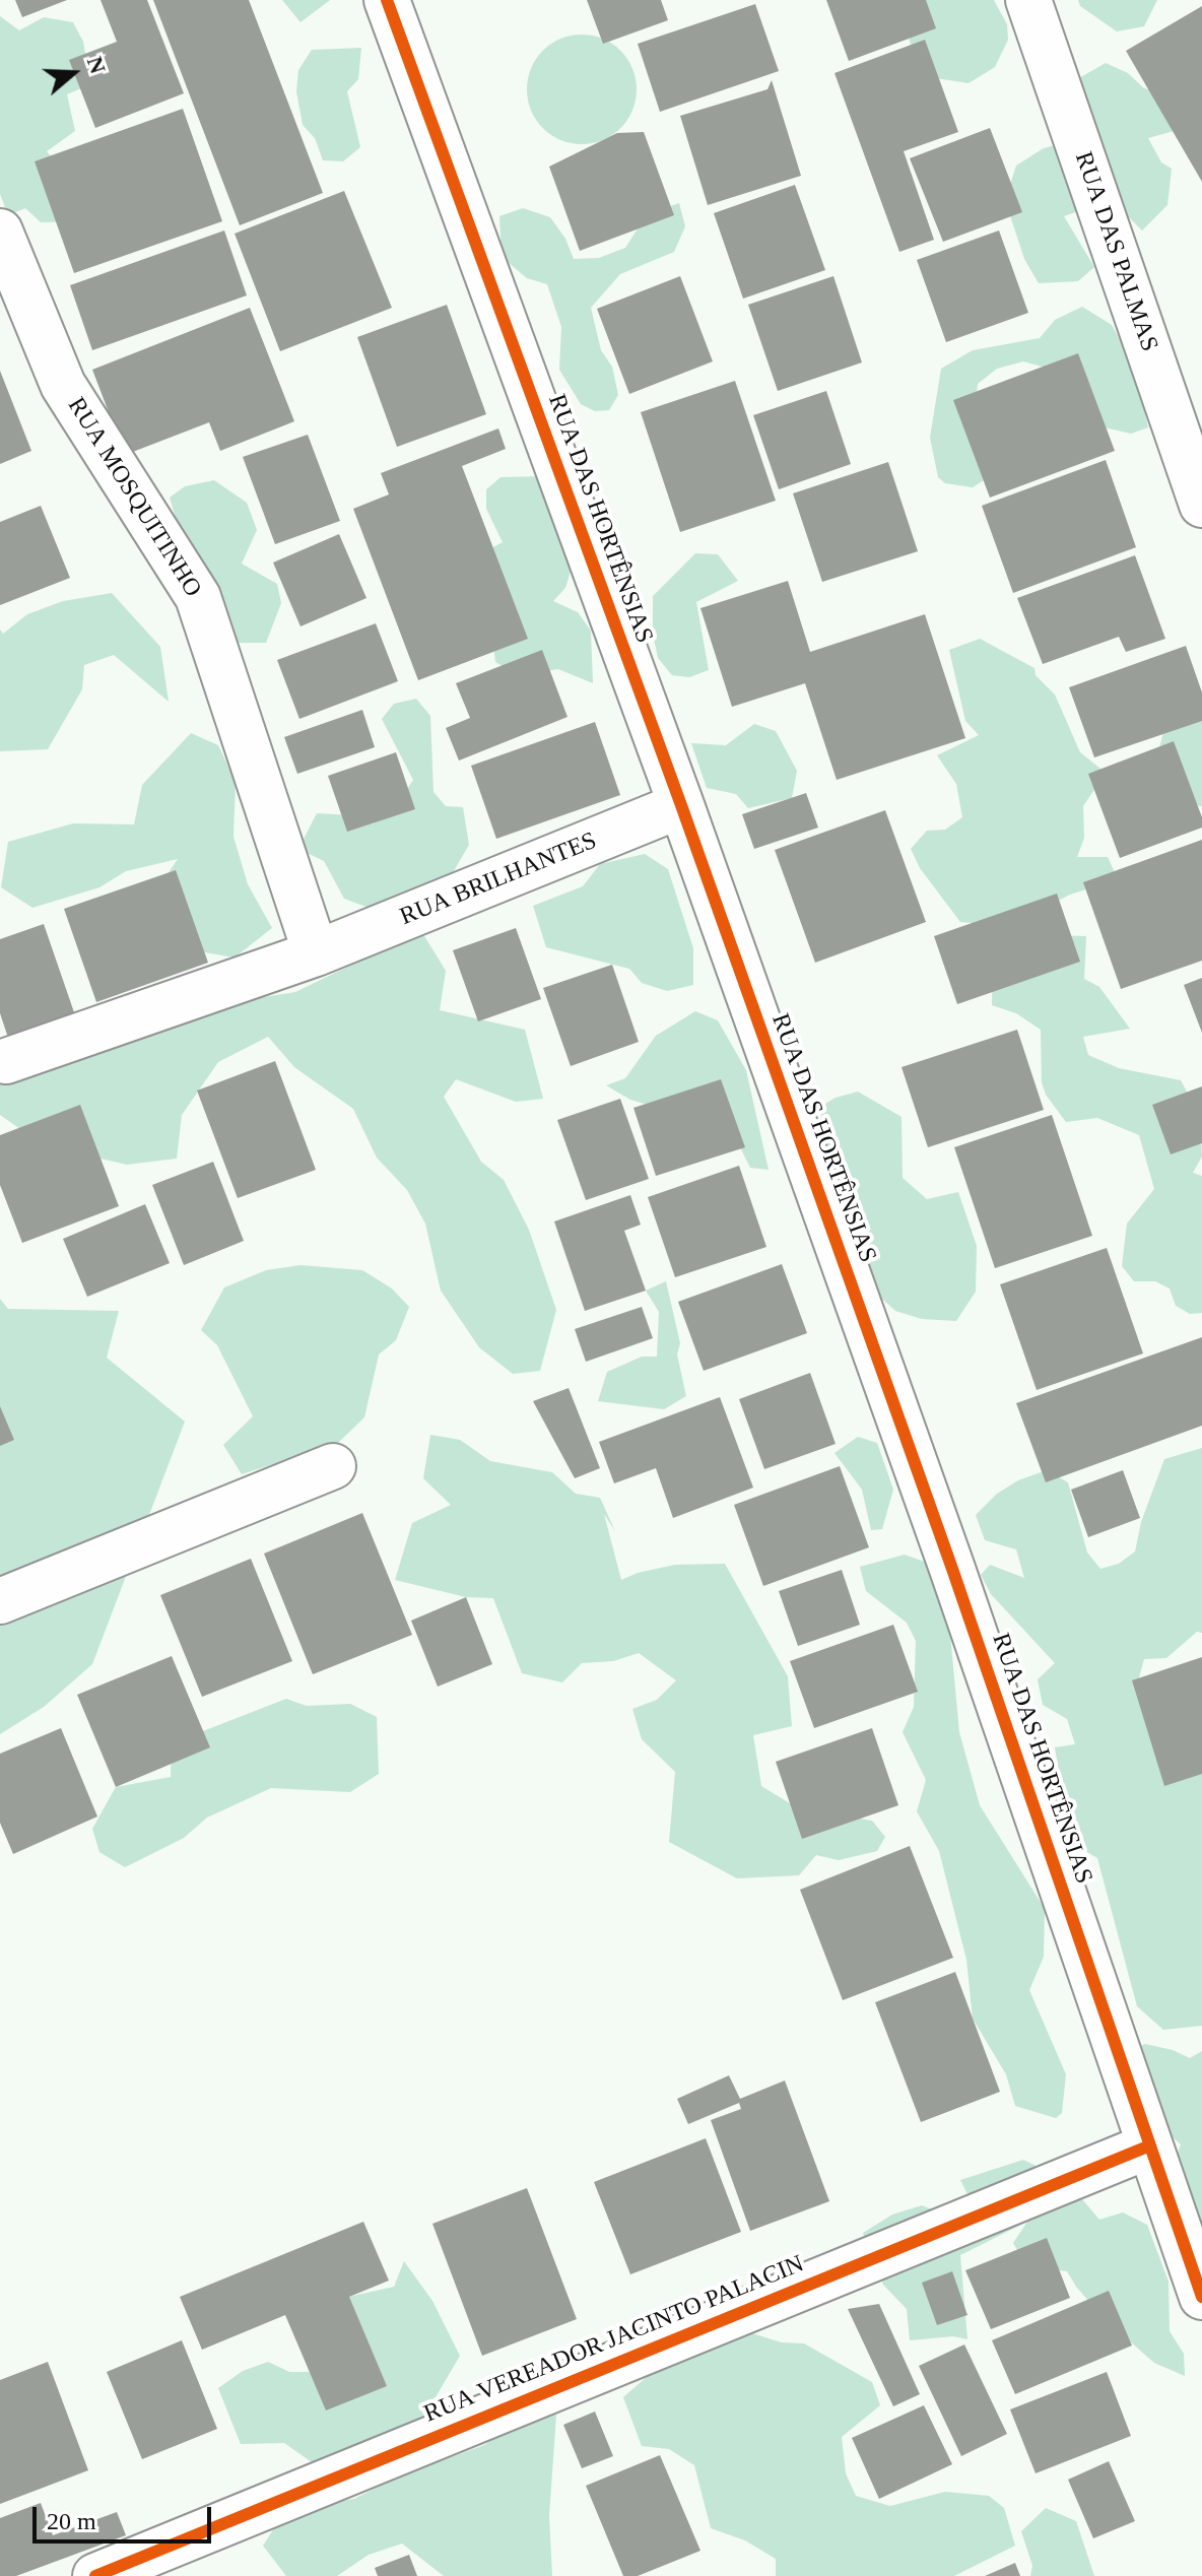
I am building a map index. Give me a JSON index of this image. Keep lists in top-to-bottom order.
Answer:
{
  "streets": {
    "street": [
      "RUA DAS PALMAS",
      "RUA MOSQUITINHO",
      "RUA DAS HORTÊNSIAS",
      "RUA BRILHANTES",
      "RUA VEREADOR JACINTO PALACIN"
    ]
  },
  "crossings": [
    ["RUA MOSQUITINHO", "RUA BRILHANTES"],
    ["RUA DAS HORTÊNSIAS", "RUA BRILHANTES"],
    ["RUA DAS HORTÊNSIAS", "RUA VEREADOR JACINTO PALACIN"]
  ],
  "scale_bar": "20 m",
  "north": "right"
}
